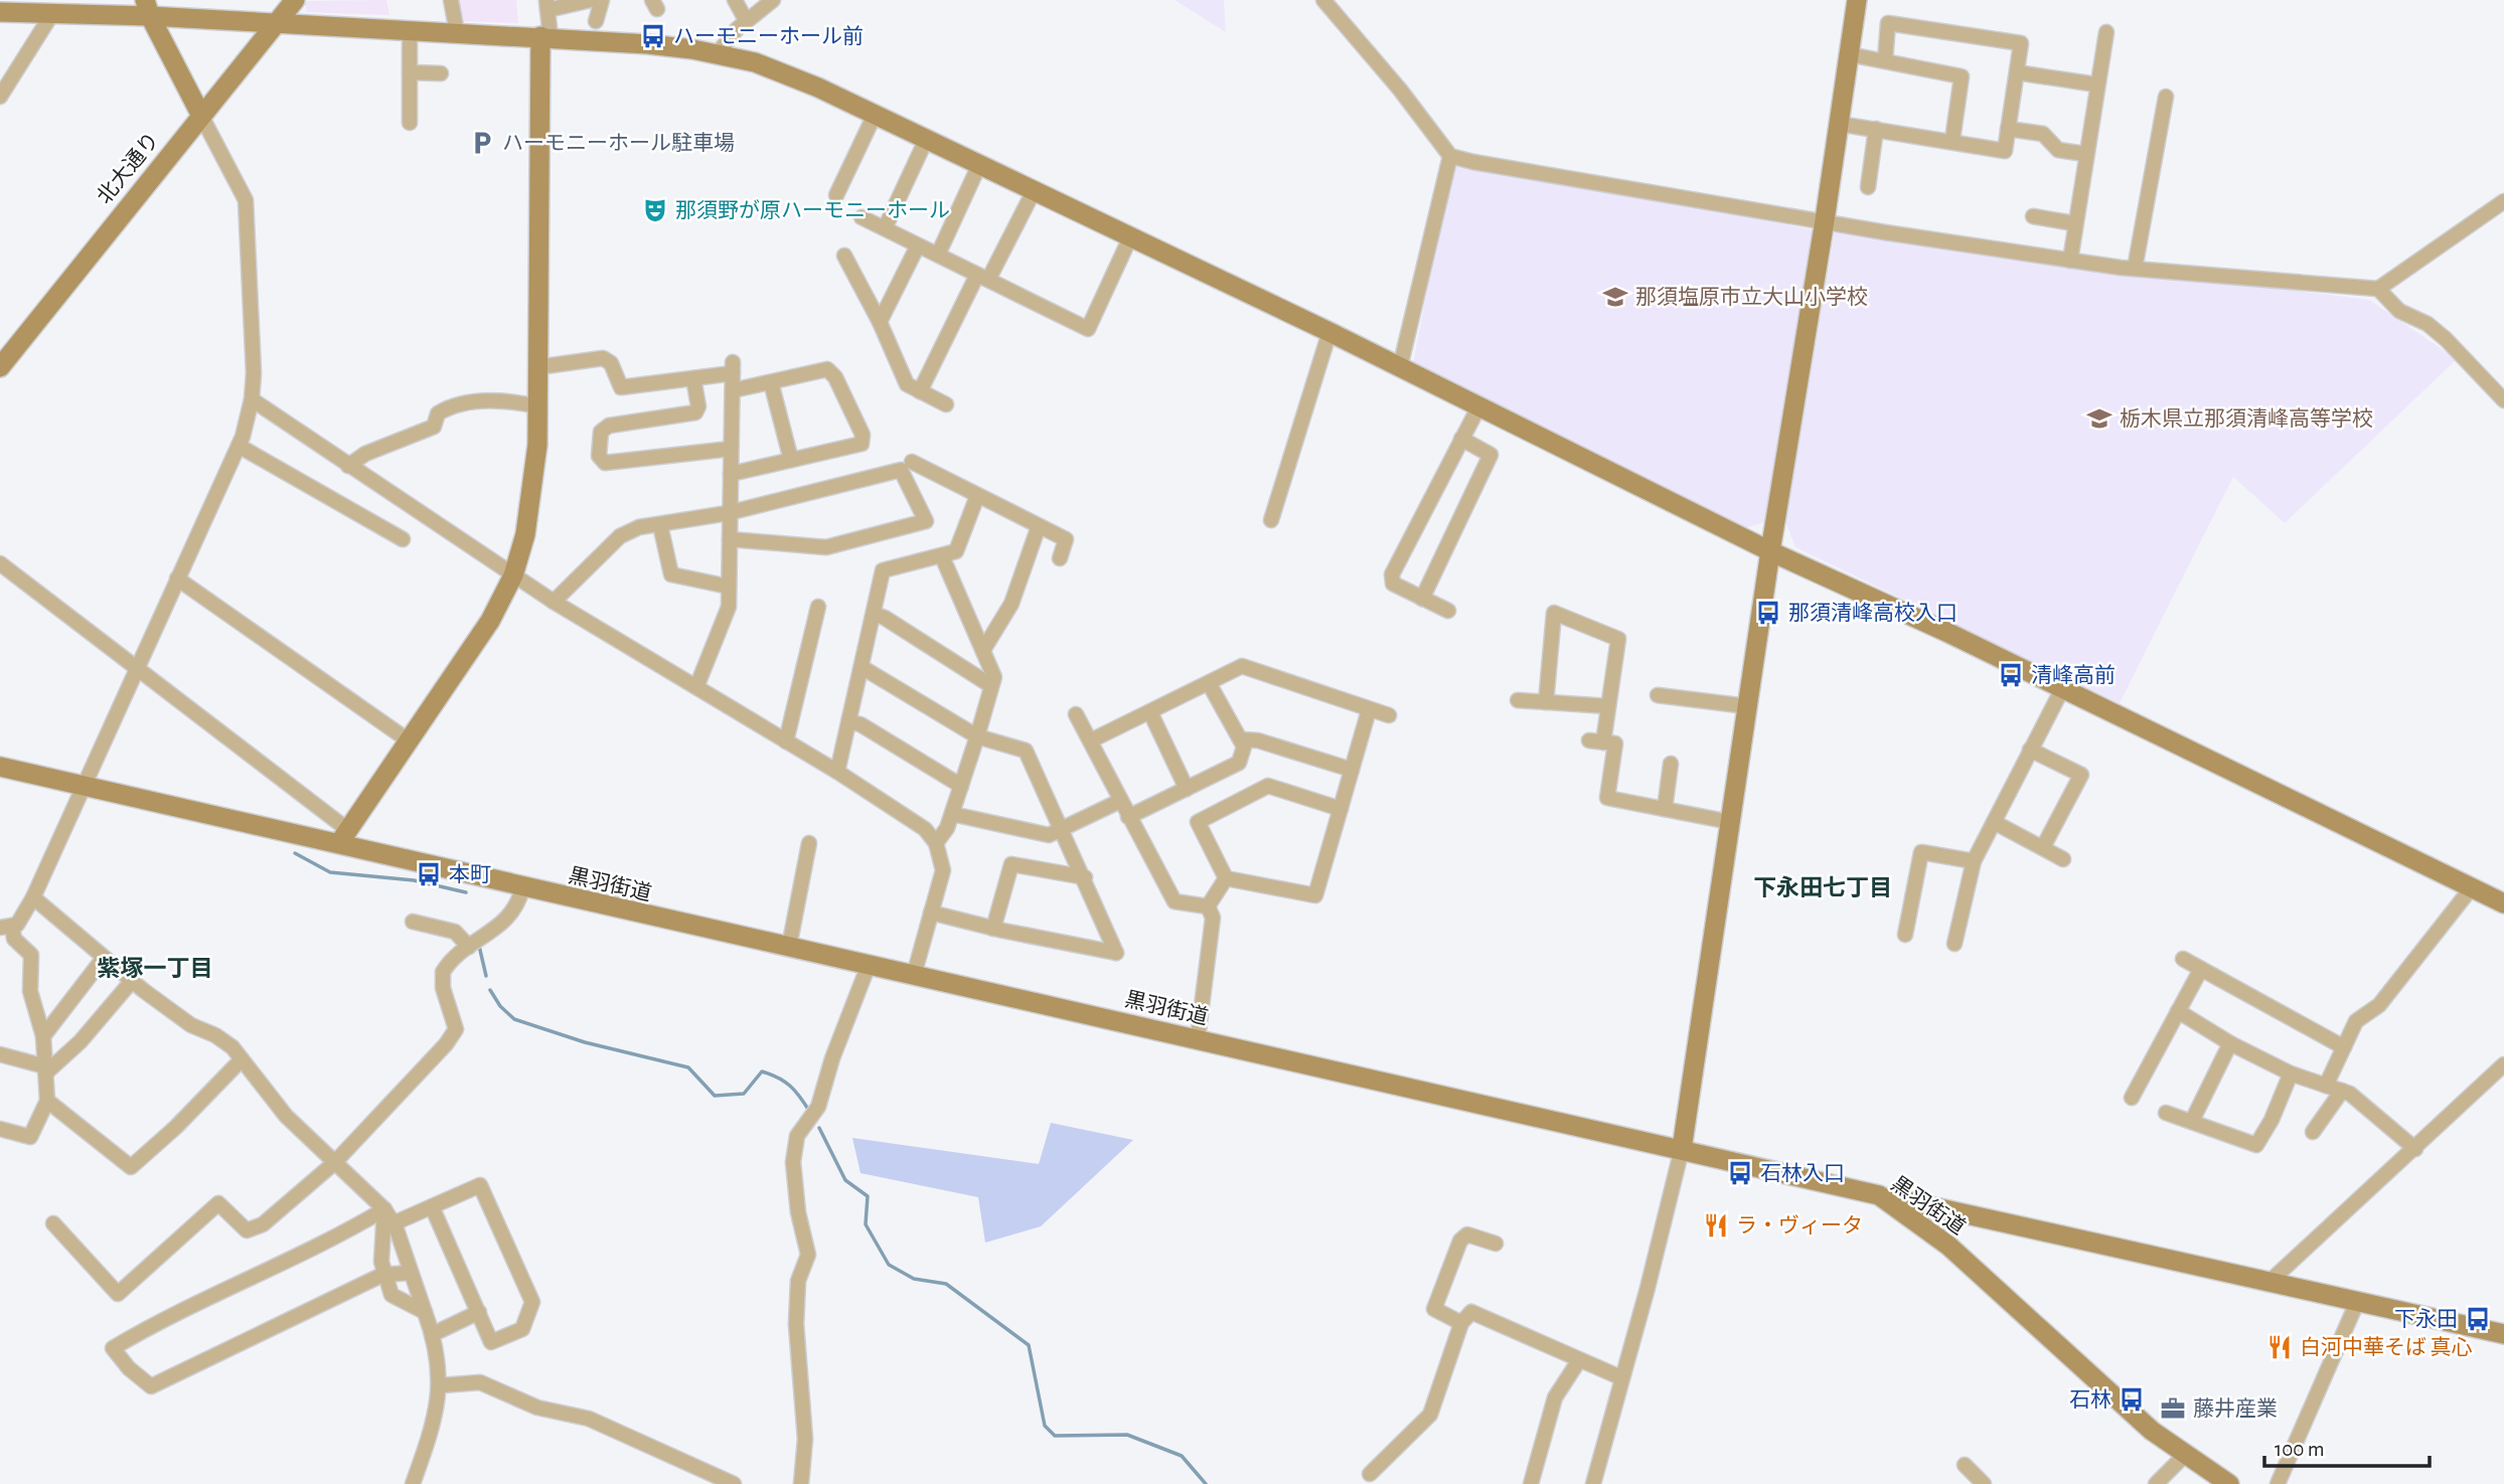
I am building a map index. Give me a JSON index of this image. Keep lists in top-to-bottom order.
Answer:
{
  "streets": {
    "street": ["北大通り", "黒羽街道"]
  },
  "districts": ["下永田七丁目", "紫塚一丁目"],
  "places": {
    "bus stop": [
      "ハーモニーホール前",
      "那須清峰高校入口",
      "清峰高前",
      "本町",
      "石林入口",
      "下永田",
      "石林"
    ],
    "parking": ["ハーモニーホール駐車場"],
    "theatre": ["那須野が原ハーモニーホール"],
    "school or university": ["那須塩原市立大山小学校", "栃木県立那須清峰高等学校"],
    "restaurant": ["ラ・ヴィータ", "白河中華そば 真心"],
    "office": ["藤井産業"]
  },
  "scale_bar": "100 m"
}
